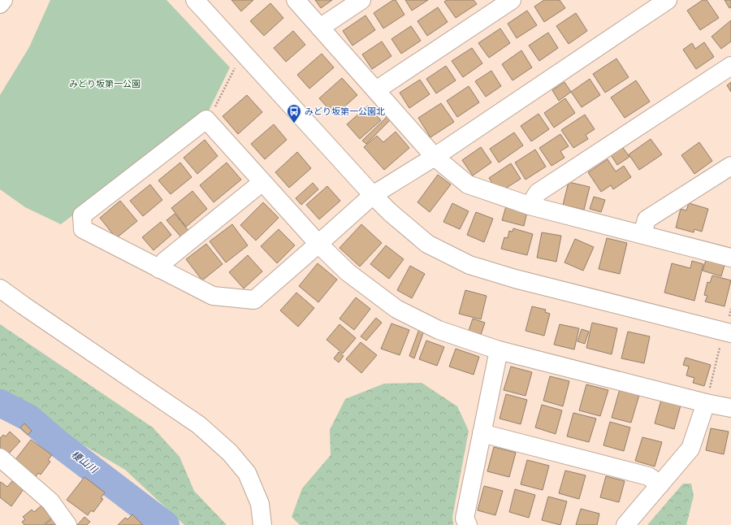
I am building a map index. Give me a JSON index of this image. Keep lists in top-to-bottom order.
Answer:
{
  "water": ["榎山川"],
  "parks": ["みどり坂第一公園"],
  "places": {
    "bus stop": ["みどり坂第一公園北"]
  }
}
